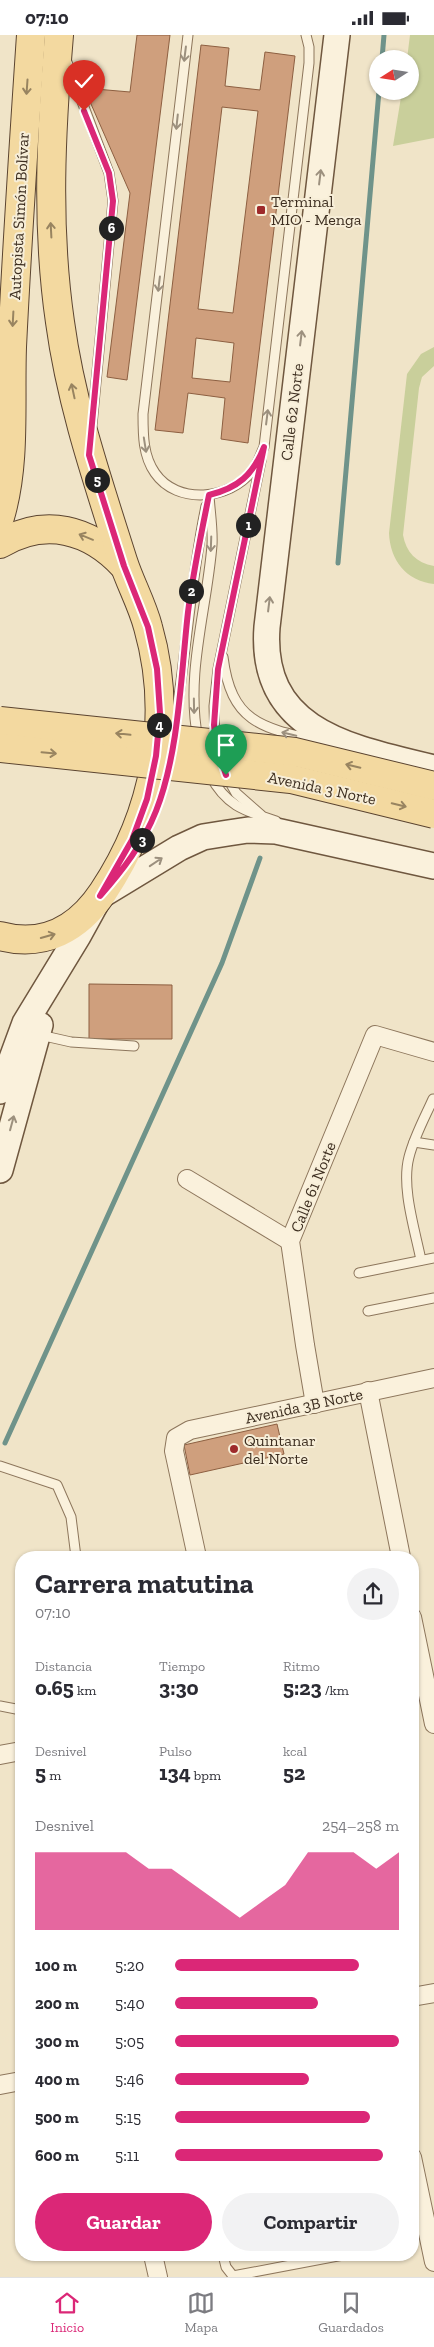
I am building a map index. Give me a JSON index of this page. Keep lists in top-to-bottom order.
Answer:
{
  "streets": {
    "main road": ["Autopista Simón Bolívar", "Avenida 3 Norte"],
    "street": ["Calle 62 Norte", "Calle 61 Norte", "Avenida 3B Norte"]
  },
  "crossings": [
    ["Calle 61 Norte", "Avenida 3B Norte"]
  ],
  "one_way": ["Calle 62 Norte"],
  "places": {
    "transit": ["Terminal MIO - Menga"],
    "other": ["Quintanar del Norte"]
  },
  "north": "left",
  "page": {
    "status": "07:10",
    "pins": [
      "6",
      "5",
      "1",
      "2",
      "4",
      "3"
    ],
    "heading": ["Carrera matutina", "07:10"],
    "stats": [
      ["Distancia", "0.65 km"],
      ["Tiempo", "3:30"],
      ["Ritmo", "5:23 /km"],
      ["Desnivel", "5 m"],
      ["Pulso", "134 bpm"],
      ["kcal", "52"]
    ],
    "chart": ["Desnivel", "254–258 m"],
    "list": [
      {
        "name": "100 m",
        "note": "5:20"
      },
      {
        "name": "200 m",
        "note": "5:40"
      },
      {
        "name": "300 m",
        "note": "5:05"
      },
      {
        "name": "400 m",
        "note": "5:46"
      },
      {
        "name": "500 m",
        "note": "5:15"
      },
      {
        "name": "600 m",
        "note": "5:11"
      }
    ],
    "buttons": ["Guardar", "Compartir"],
    "tabs": ["Inicio", "Mapa", "Guardados"]
  }
}
